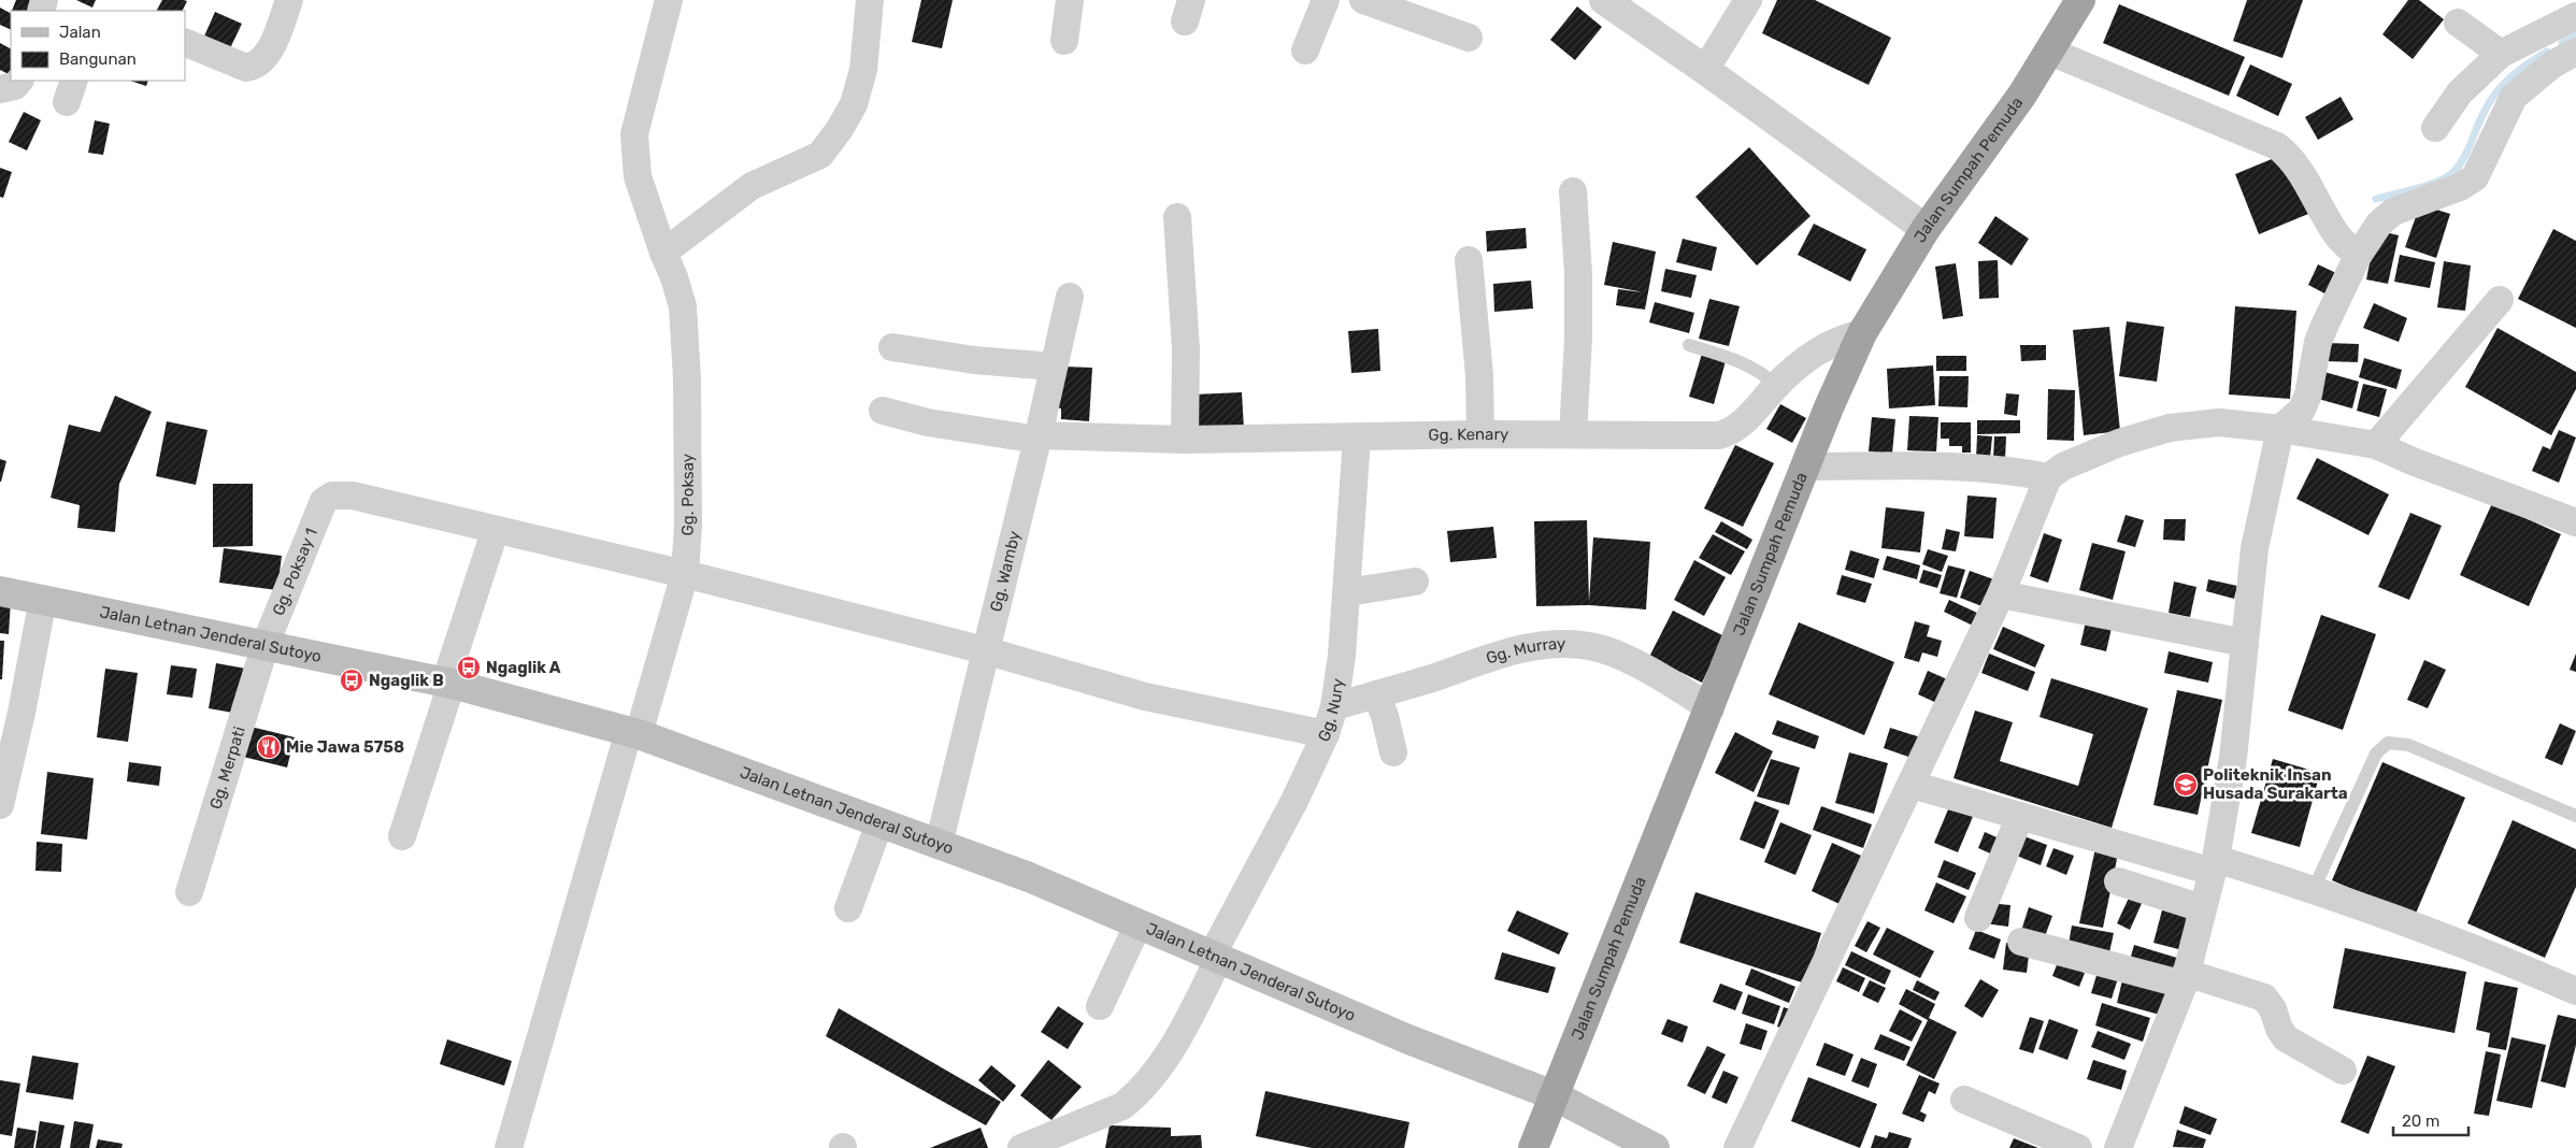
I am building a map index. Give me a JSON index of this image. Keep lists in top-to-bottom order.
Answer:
{
  "streets": {
    "highway": ["Jalan Sumpah Pemuda"],
    "main road": ["Jalan Letnan Jenderal Sutoyo"],
    "street": [
      "Gg. Kenary",
      "Gg. Poksay",
      "Gg. Wamby",
      "Gg. Poksay 1",
      "Gg. Murray",
      "Gg, Nury",
      "Gg. Merpati"
    ]
  },
  "crossings": [
    ["Jalan Sumpah Pemuda", "Gg. Kenary"],
    ["Jalan Sumpah Pemuda", "Jalan Letnan Jenderal Sutoyo"],
    ["Jalan Sumpah Pemuda", "Gg. Murray"],
    ["Gg. Kenary", "Gg. Wamby"],
    ["Gg. Kenary", "Gg, Nury"],
    ["Gg. Poksay", "Gg. Poksay 1"],
    ["Gg. Poksay", "Jalan Letnan Jenderal Sutoyo"],
    ["Gg. Wamby", "Jalan Letnan Jenderal Sutoyo"],
    ["Gg. Poksay 1", "Jalan Letnan Jenderal Sutoyo"],
    ["Gg. Poksay 1", "Gg. Merpati"],
    ["Jalan Letnan Jenderal Sutoyo", "Gg, Nury"],
    ["Jalan Letnan Jenderal Sutoyo", "Gg. Merpati"],
    ["Gg. Murray", "Gg, Nury"]
  ],
  "places": {
    "bus stop": ["Ngaglik A", "Ngaglik B"],
    "restaurant": ["Mie Jawa 5758"],
    "school or university": ["Politeknik Insan Husada Surakarta"]
  },
  "legend": ["Jalan", "Bangunan"],
  "scale_bar": "20 m"
}
